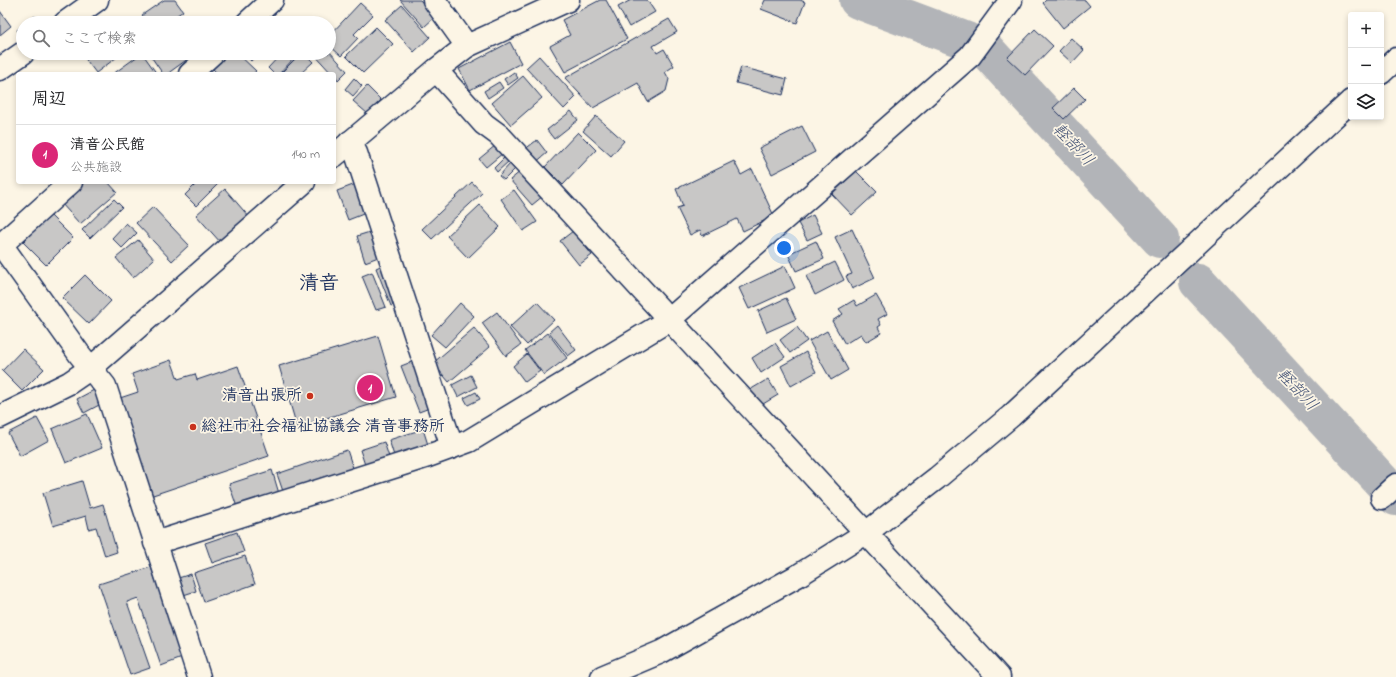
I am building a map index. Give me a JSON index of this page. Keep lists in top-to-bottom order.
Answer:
{
  "districts": ["清音"],
  "water": ["軽部川"],
  "places": ["清音出張所", "総社市社会福祉協議会 清音事務所"],
  "page": {
    "map_buttons": ["+", "−"],
    "search": "ここで検索",
    "heading": "周辺",
    "list": [
      {
        "mark": "1",
        "name": "清音公民館",
        "note": "公共施設",
        "value": "140 m"
      }
    ],
    "pins": "1"
  }
}
